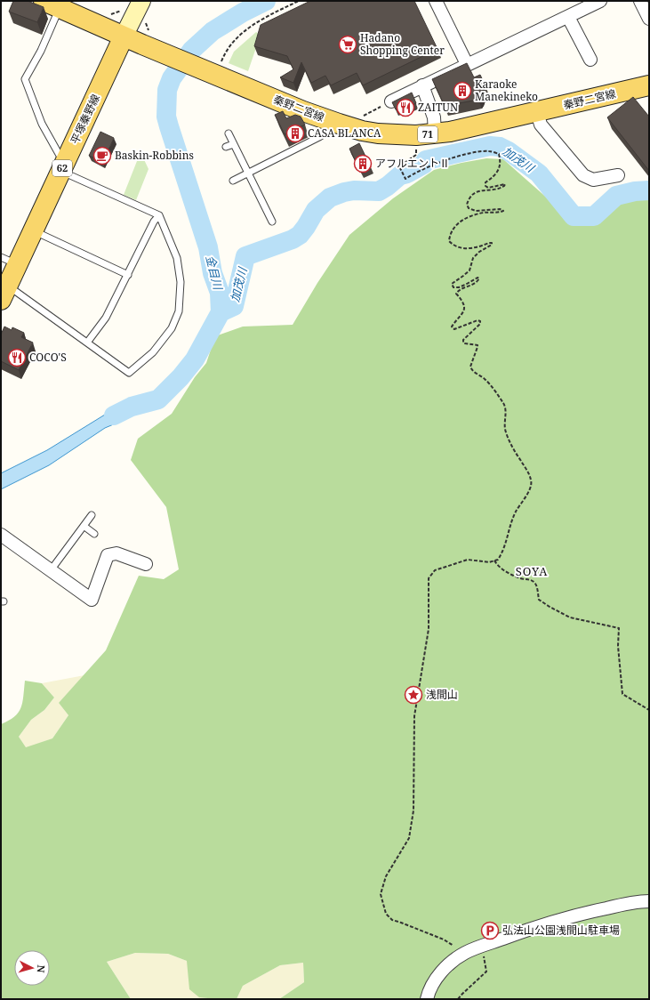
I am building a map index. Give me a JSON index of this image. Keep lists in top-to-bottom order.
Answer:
{
  "streets": {
    "main road": [
      "秦野二宮線",
      "平塚秦野線",
      "71",
      "62"
    ]
  },
  "crossings": [
    ["秦野二宮線", "平塚秦野線"]
  ],
  "districts": ["SOYA"],
  "water": ["加茂川", "金目川"],
  "places": {
    "supermarket": ["Hadano Shopping Center"],
    "building": ["Karaoke Manekineko", "CASA BLANCA", "アフルエントⅡ"],
    "restaurant": ["ZAITUN", "COCO'S"],
    "cafe": ["Baskin-Robbins"],
    "place": ["浅間山"],
    "parking": ["弘法山公園浅間山駐車場"]
  },
  "north": "right"
}
